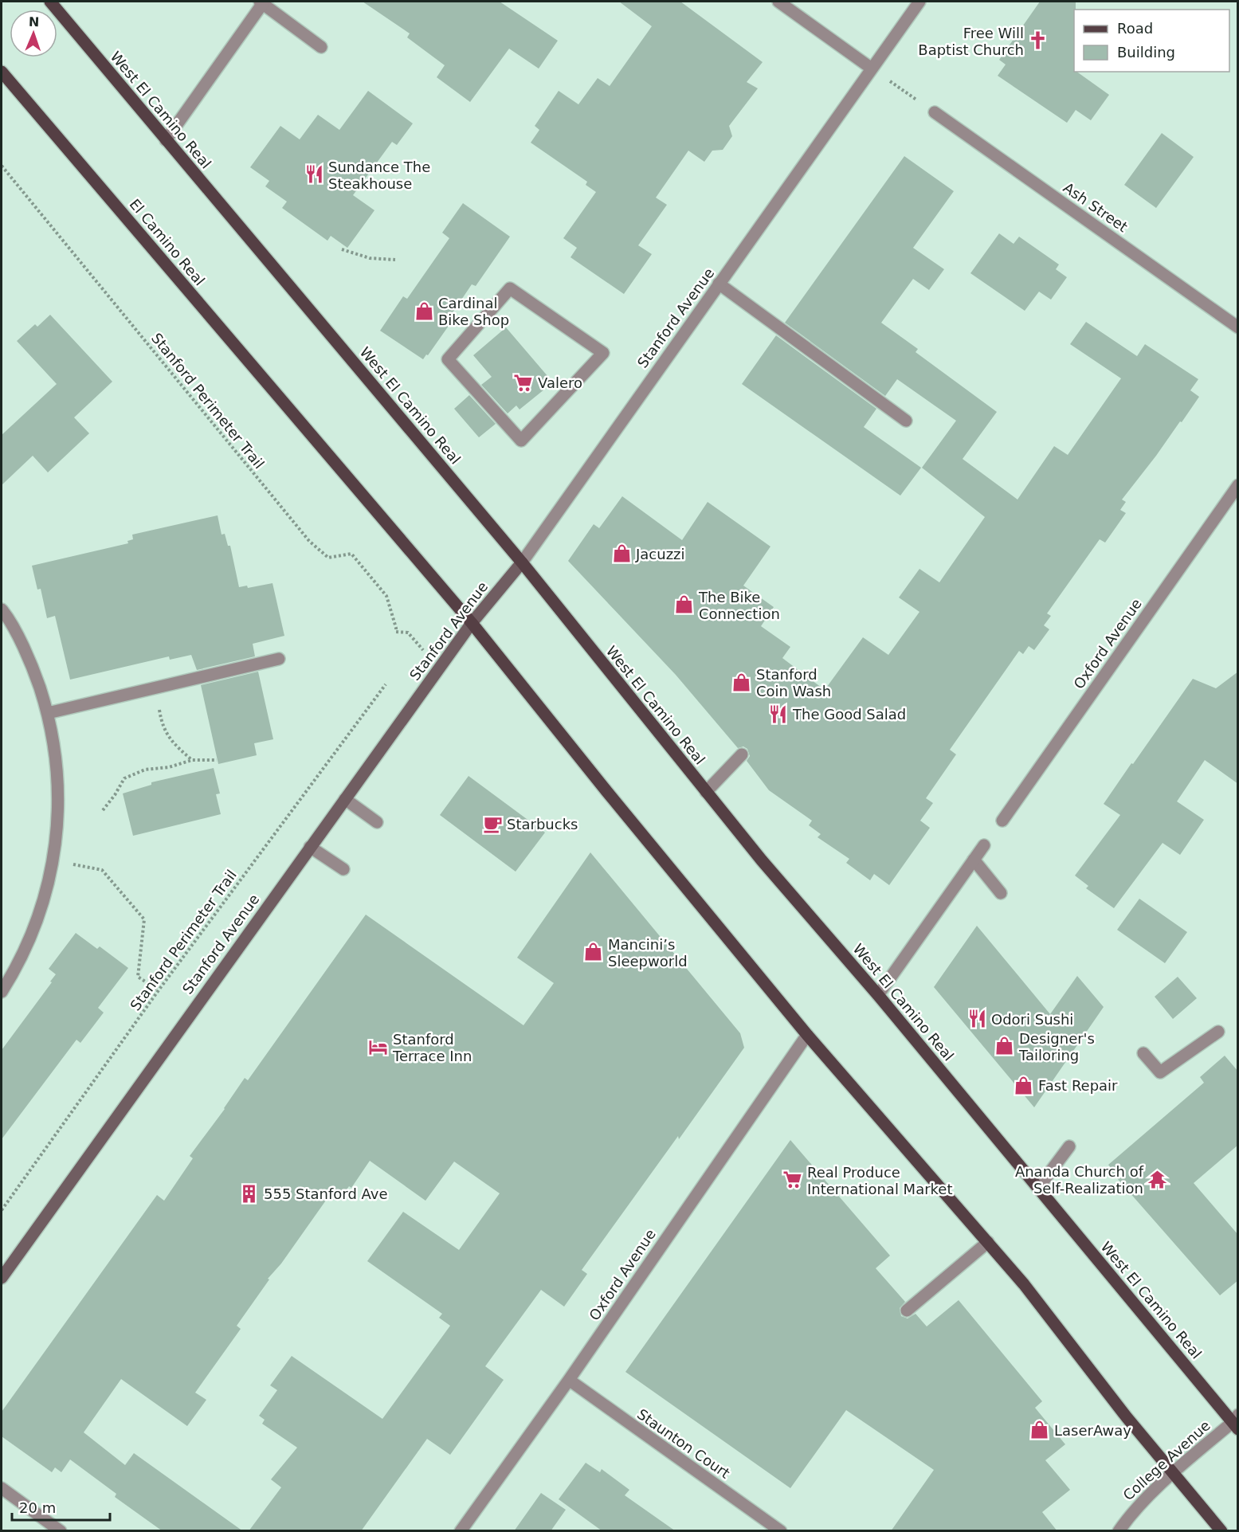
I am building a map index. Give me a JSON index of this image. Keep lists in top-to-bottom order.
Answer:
{
  "streets": {
    "main road": ["West El Camino Real", "El Camino Real"],
    "street": [
      "Ash Street",
      "Stanford Avenue",
      "Oxford Avenue",
      "Staunton Court",
      "College Avenue"
    ],
    "path": ["Stanford Perimeter Trail"]
  },
  "crossings": [
    ["West El Camino Real", "Stanford Avenue"],
    ["West El Camino Real", "College Avenue"],
    ["El Camino Real", "Stanford Avenue"],
    ["Oxford Avenue", "Staunton Court"]
  ],
  "places": {
    "church": ["Free Will Baptist Church"],
    "restaurant": ["Sundance The Steakhouse", "The Good Salad", "Odori Sushi"],
    "shop": [
      "Cardinal Bike Shop",
      "Jacuzzi",
      "The Bike Connection",
      "Stanford Coin Wash",
      "Mancini’s Sleepworld",
      "Designer's Tailoring",
      "Fast Repair",
      "LaserAway"
    ],
    "supermarket": ["Valero", "Real Produce International Market"],
    "cafe": ["Starbucks"],
    "hotel": ["Stanford Terrace Inn"],
    "temple": ["Ananda Church of Self-Realization"],
    "building": ["555 Stanford Ave"]
  },
  "legend": ["Road", "Building"],
  "scale_bar": "20 m",
  "north": "top"
}
